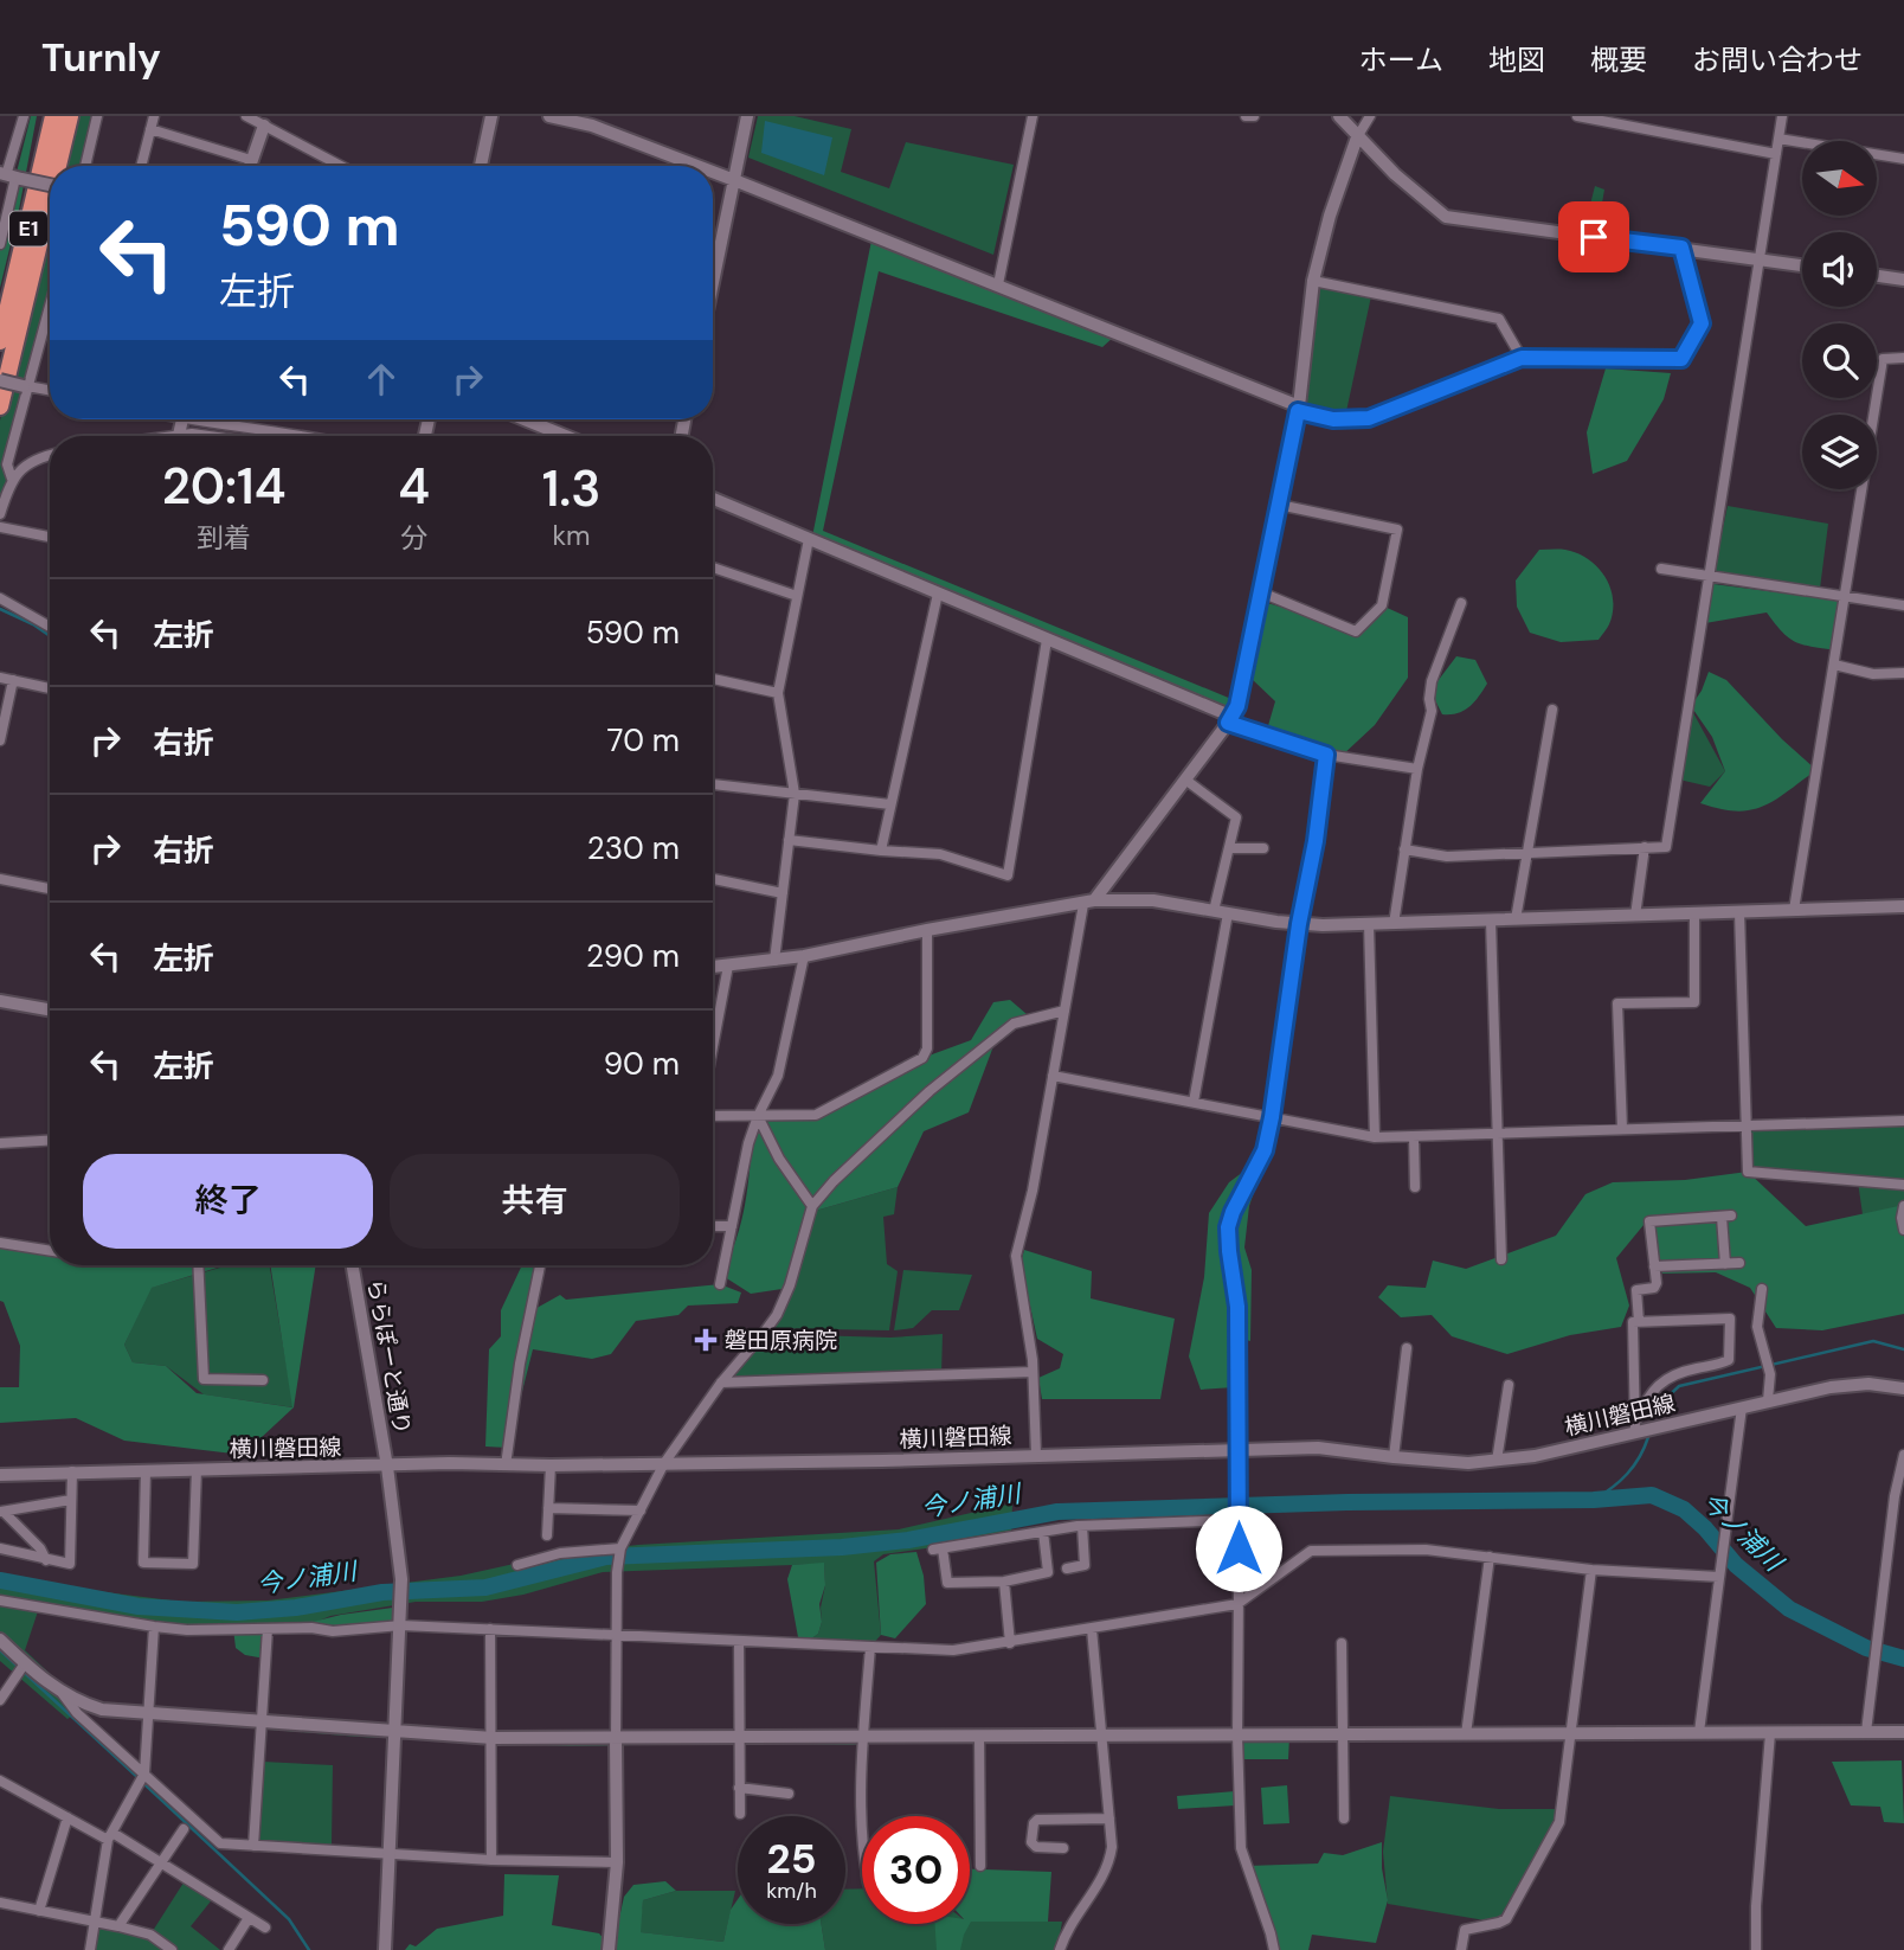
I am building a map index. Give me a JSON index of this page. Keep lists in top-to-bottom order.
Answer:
{
  "streets": {
    "highway": ["E1"],
    "street": ["ららぽーと通り", "横川磐田線"]
  },
  "crossings": [
    ["ららぽーと通り", "横川磐田線"]
  ],
  "water": ["今ノ浦川"],
  "places": {
    "health": ["磐田原病院"]
  },
  "north": "right",
  "page": {
    "header": "Turnly",
    "nav": [
      "ホーム",
      "地図",
      "概要",
      "お問い合わせ"
    ],
    "turn": ["590 m", "左折"],
    "eta": [
      "20:14",
      "到着",
      "4",
      "分",
      "1.3",
      "km"
    ],
    "list": [
      {
        "name": "左折",
        "value": "590 m"
      },
      {
        "name": "右折",
        "value": "70 m"
      },
      {
        "name": "右折",
        "value": "230 m"
      },
      {
        "name": "左折",
        "value": "290 m"
      },
      {
        "name": "左折",
        "value": "90 m"
      }
    ],
    "buttons": ["終了", "共有"],
    "speed": "25 km/h",
    "limit": "30"
  }
}
